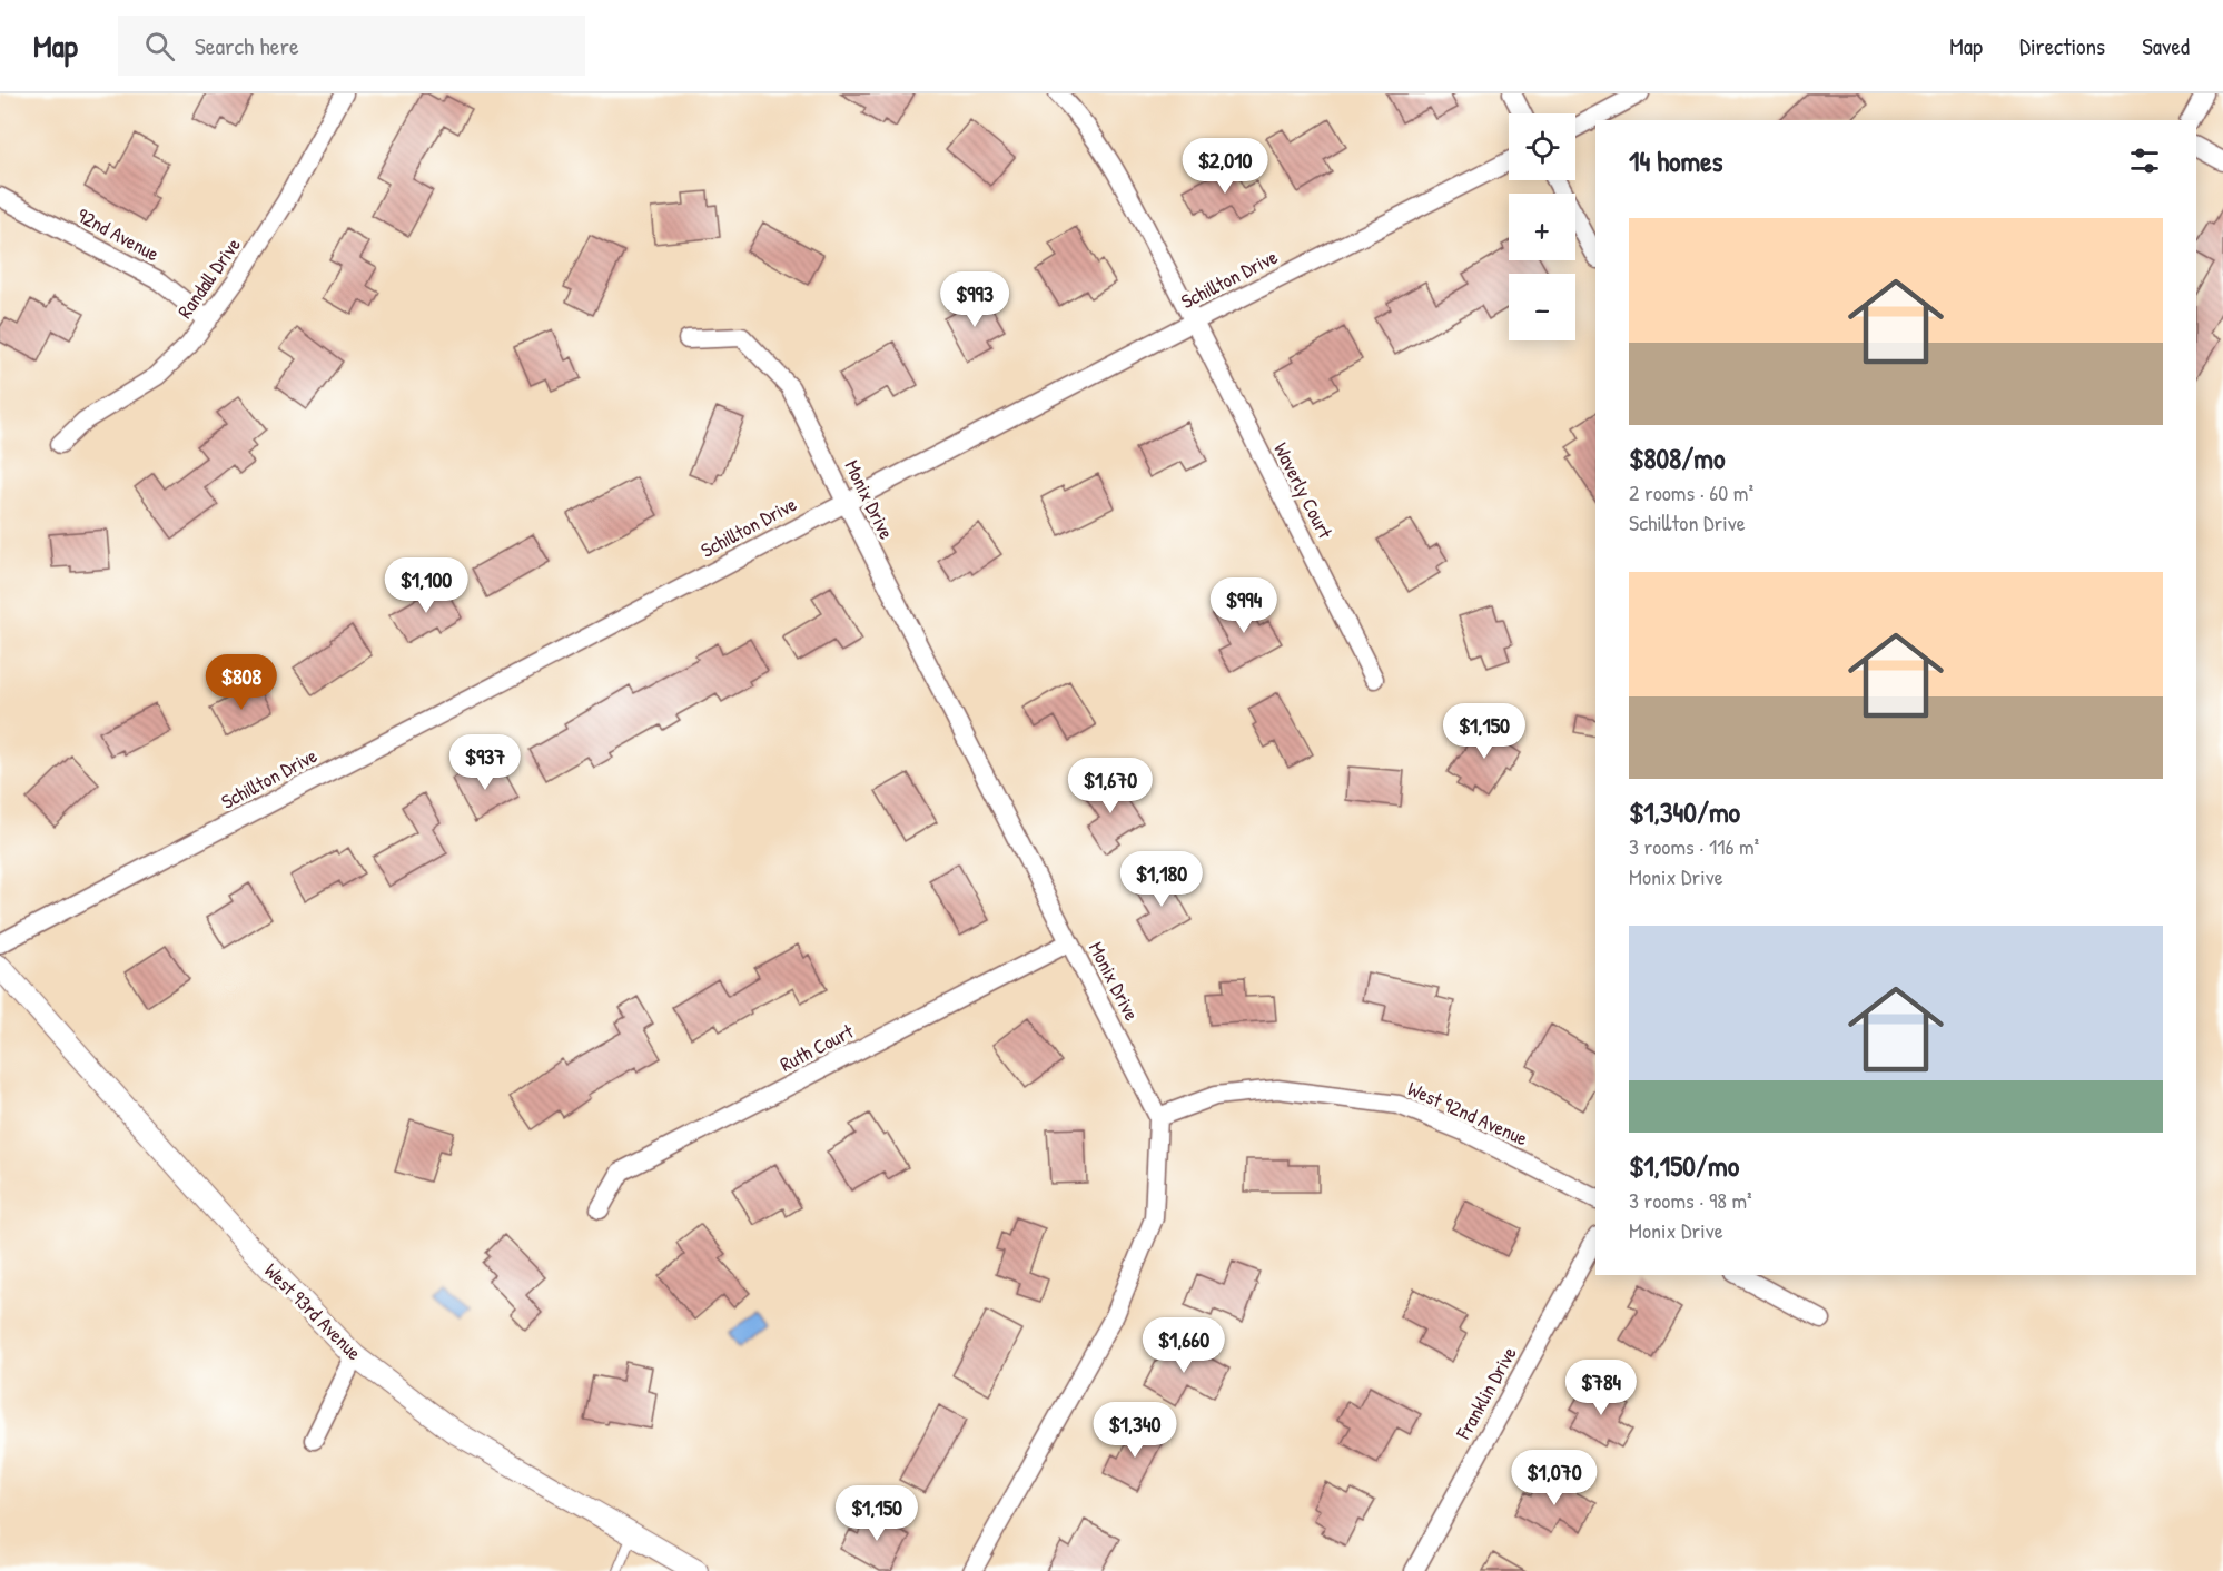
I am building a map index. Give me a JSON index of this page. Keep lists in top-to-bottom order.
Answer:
{
  "streets": {
    "street": [
      "92nd Avenue",
      "Randall Drive",
      "Schillton Drive",
      "Waverly Court",
      "Monix Drive",
      "Ruth Court",
      "West 92nd Avenue",
      "West 93rd Avenue",
      "Franklin Drive"
    ]
  },
  "crossings": [
    ["92nd Avenue", "Randall Drive"],
    ["Schillton Drive", "Waverly Court"],
    ["Schillton Drive", "Monix Drive"],
    ["Monix Drive", "Ruth Court"],
    ["Monix Drive", "West 92nd Avenue"]
  ],
  "page": {
    "header": "Map",
    "search": "Search here",
    "nav": ["Map", "Directions", "Saved"],
    "map_buttons": ["+", "−"],
    "heading": "14 homes",
    "price": [
      "$2,010",
      "$993",
      "$1,100",
      "$994",
      "$808",
      "$1,150",
      "$937",
      "$1,670",
      "$1,180",
      "$1,660",
      "$784",
      "$1,340",
      "$1,070",
      "$1,150"
    ],
    "list": [
      {
        "name": "$808/mo",
        "note": "2 rooms · 60 m² · Schillton Drive"
      },
      {
        "name": "$1,340/mo",
        "note": "3 rooms · 116 m² · Monix Drive"
      },
      {
        "name": "$1,150/mo",
        "note": "3 rooms · 98 m² · Monix Drive"
      }
    ]
  }
}
